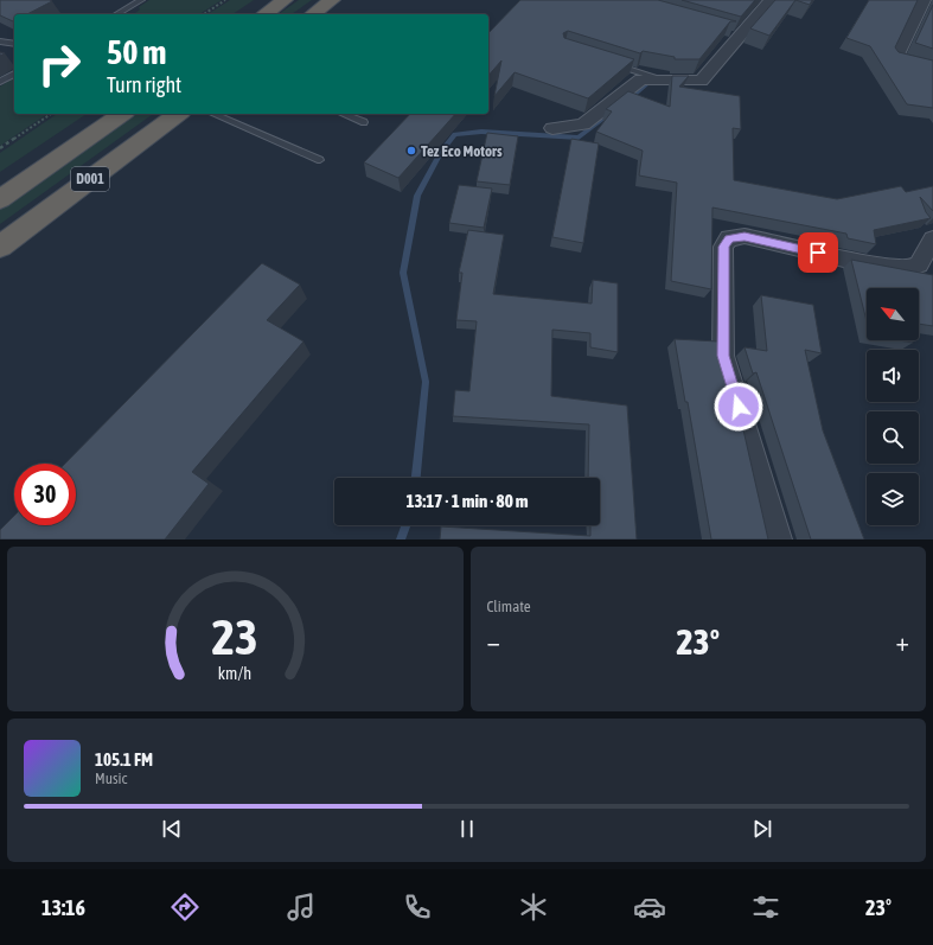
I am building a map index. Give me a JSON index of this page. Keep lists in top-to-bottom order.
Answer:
{
  "streets": {
    "highway": ["D001"]
  },
  "places": ["Tez Eco Motors"],
  "north": "top left",
  "page": {
    "turn": ["50 m", "Turn right"],
    "limit": "30",
    "trip": "13:17 · 1 min · 80 m",
    "tile": "Climate",
    "heat": ["−", "23°", "+"],
    "song": ["105.1 FM", "Music"],
    "tabs": ["13:16", "23°"],
    "gauge": ["23", "km/h"]
  }
}
